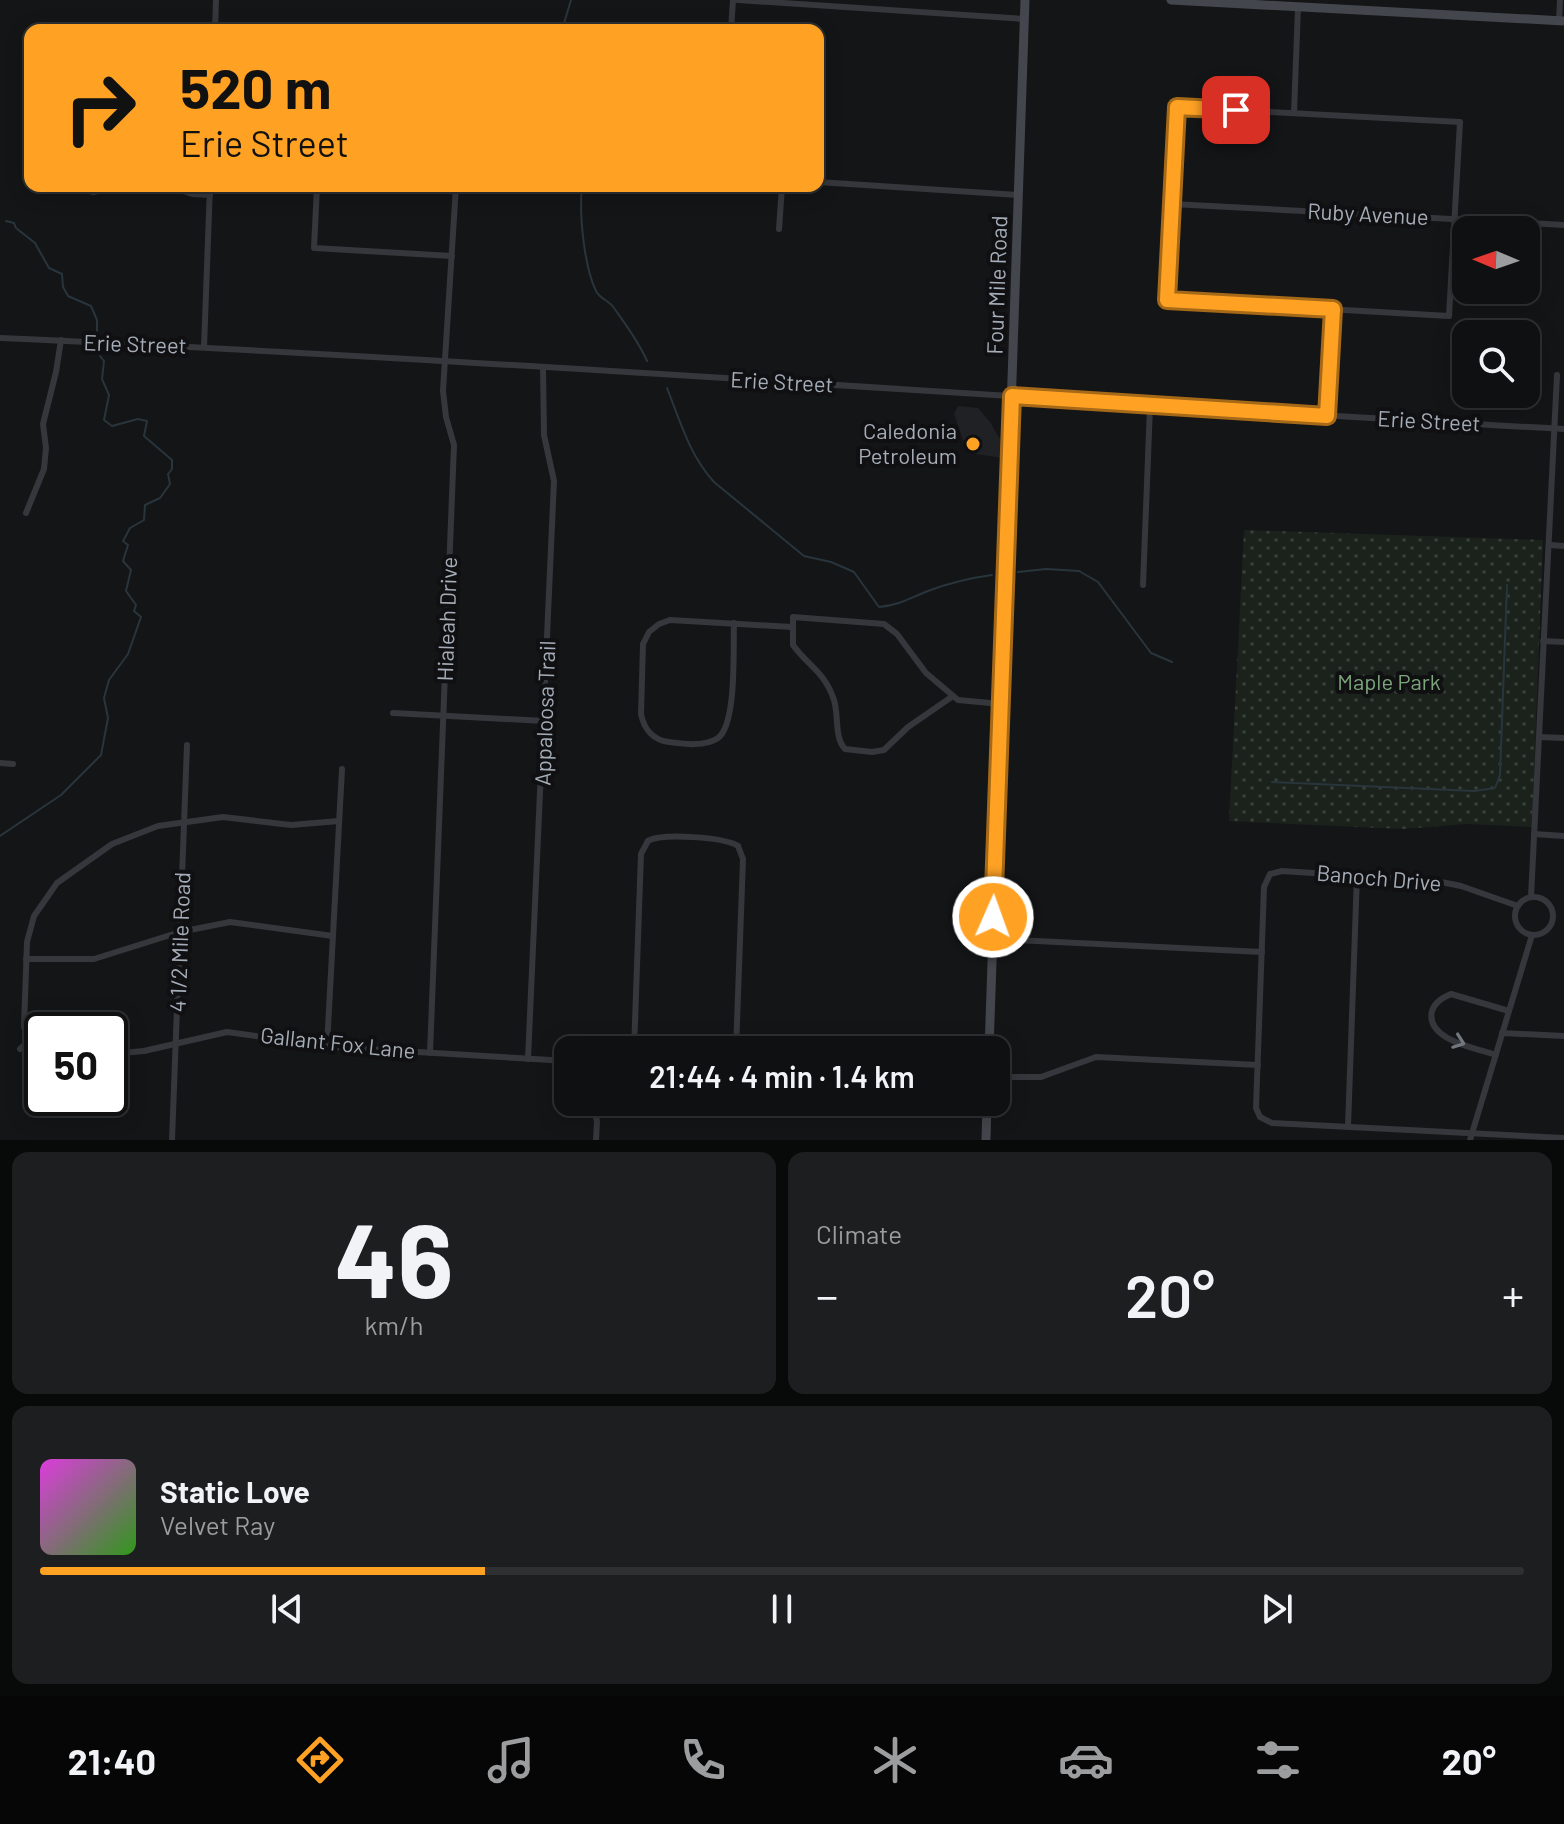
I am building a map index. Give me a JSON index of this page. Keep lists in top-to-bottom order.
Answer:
{
  "streets": {
    "main road": ["Four Mile Road"],
    "street": [
      "Ruby Avenue",
      "Erie Street",
      "Hialeah Drive",
      "Appaloosa Trail",
      "Banoch Drive",
      "4 1/2 Mile Road",
      "Gallant Fox Lane"
    ]
  },
  "crossings": [
    ["Four Mile Road", "Erie Street"],
    ["Erie Street", "Hialeah Drive"],
    ["Erie Street", "Appaloosa Trail"],
    ["Hialeah Drive", "Gallant Fox Lane"],
    ["Appaloosa Trail", "Gallant Fox Lane"],
    ["4 1/2 Mile Road", "Gallant Fox Lane"]
  ],
  "parks": ["Maple Park"],
  "places": ["Caledonia Petroleum"],
  "north": "left",
  "page": {
    "turn": ["520 m", "Erie Street"],
    "limit": "50",
    "trip": "21:44 · 4 min · 1.4 km",
    "tile": [
      ["46", "km/h"],
      "Climate"
    ],
    "heat": ["−", "20°", "+"],
    "song": ["Static Love", "Velvet Ray"],
    "tabs": ["21:40", "20°"]
  }
}
